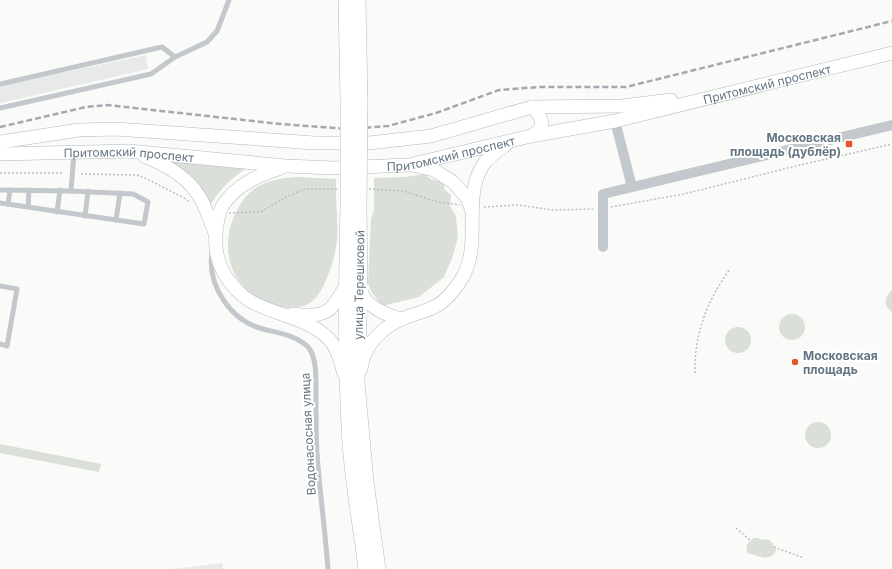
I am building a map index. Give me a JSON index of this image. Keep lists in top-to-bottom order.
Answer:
{
  "streets": {
    "main road": ["Притомский проспект", "улица Терешковой"],
    "lane": ["Водонасосная улица"]
  },
  "places": {
    "transit": ["Московская площадь (дублёр)"],
    "other": ["Московская площадь"]
  }
}
